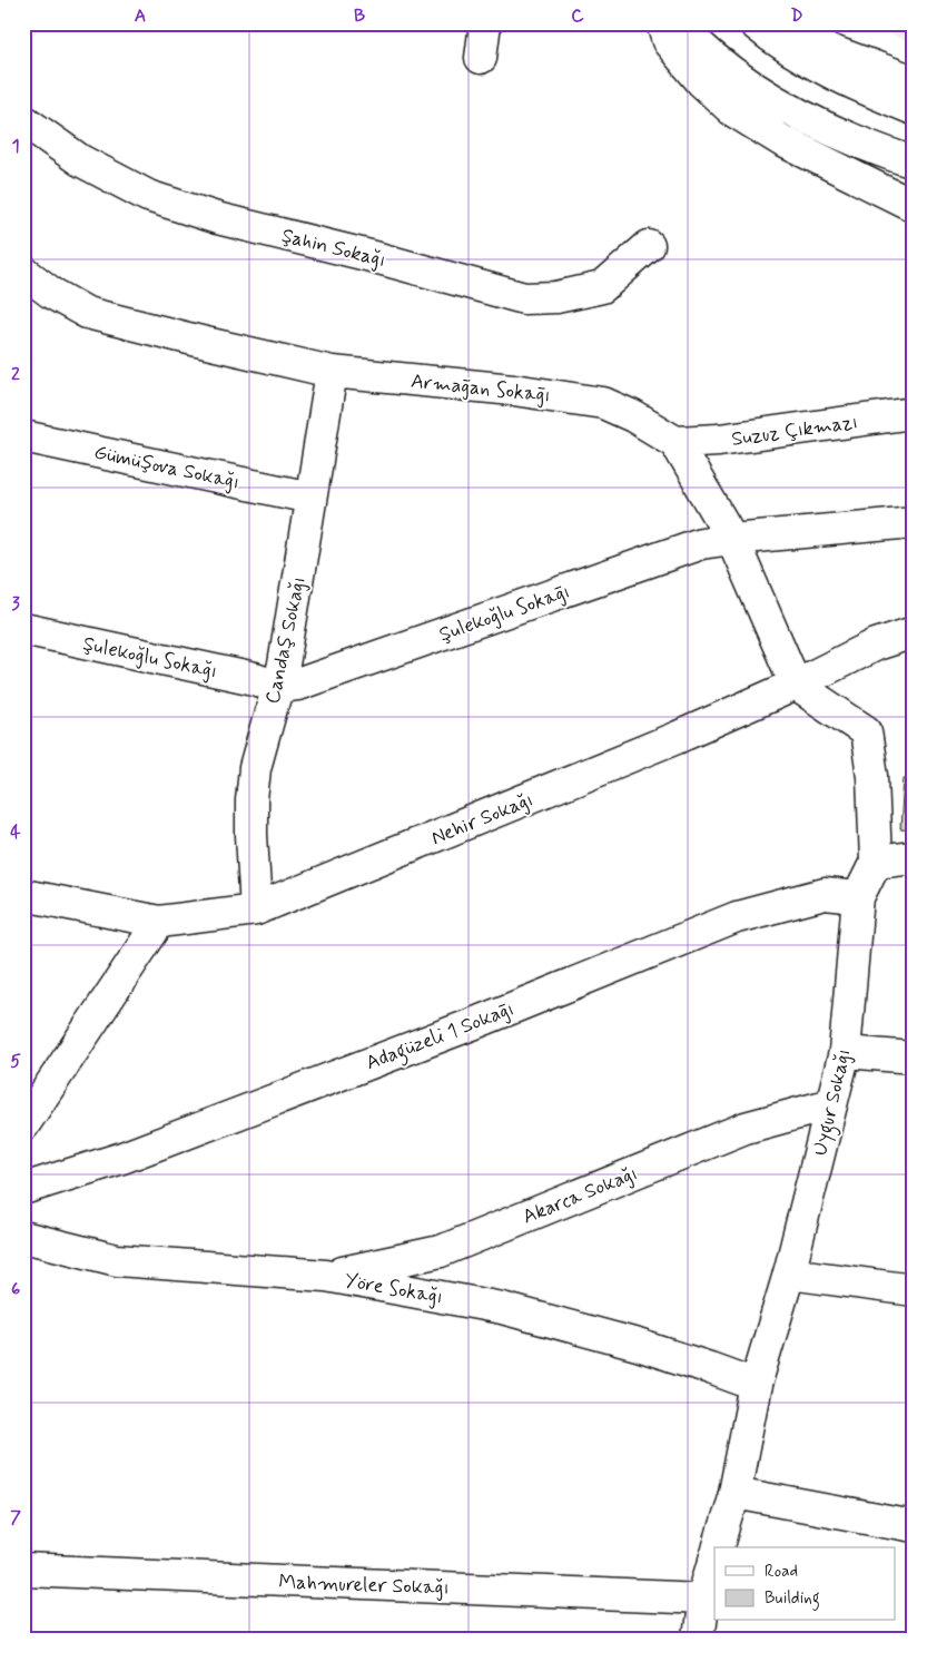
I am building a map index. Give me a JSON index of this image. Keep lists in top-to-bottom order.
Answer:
{
  "streets": {
    "street": [
      "Şahin Sokağı",
      "Armaḡan Sokaḡı",
      "Suzuz Çıkmazı",
      "Gümüşova Sokağı",
      "Şulekoğlu Sokaḡı",
      "Candaş Sokağı",
      "Şulekoğlu Sokağı",
      "Nehir Sokağı",
      "Adagüzeli 1 Sokaḡı",
      "Uygur Sokağı",
      "Akarca Sokağı",
      "Yöre Sokağı",
      "Mahmureler Sokağı"
    ]
  },
  "crossings": [
    ["Armaḡan Sokaḡı", "Suzuz Çıkmazı"],
    ["Armaḡan Sokaḡı", "Şulekoğlu Sokaḡı"],
    ["Armaḡan Sokaḡı", "Candaş Sokağı"],
    ["Armaḡan Sokaḡı", "Nehir Sokağı"],
    ["Armaḡan Sokaḡı", "Uygur Sokağı"],
    ["Gümüşova Sokağı", "Candaş Sokağı"],
    ["Şulekoğlu Sokaḡı", "Candaş Sokağı"],
    ["Şulekoğlu Sokaḡı", "Şulekoğlu Sokağı"],
    ["Candaş Sokağı", "Şulekoğlu Sokağı"],
    ["Candaş Sokağı", "Nehir Sokağı"],
    ["Nehir Sokağı", "Uygur Sokağı"],
    ["Adagüzeli 1 Sokaḡı", "Uygur Sokağı"],
    ["Uygur Sokağı", "Akarca Sokağı"],
    ["Uygur Sokağı", "Yöre Sokağı"],
    ["Akarca Sokağı", "Yöre Sokağı"]
  ],
  "legend": ["Road", "Building"],
  "grid": {
    "columns": [
      "A",
      "B",
      "C",
      "D"
    ],
    "rows": [
      "1",
      "2",
      "3",
      "4",
      "5",
      "6",
      "7"
    ]
  }
}
